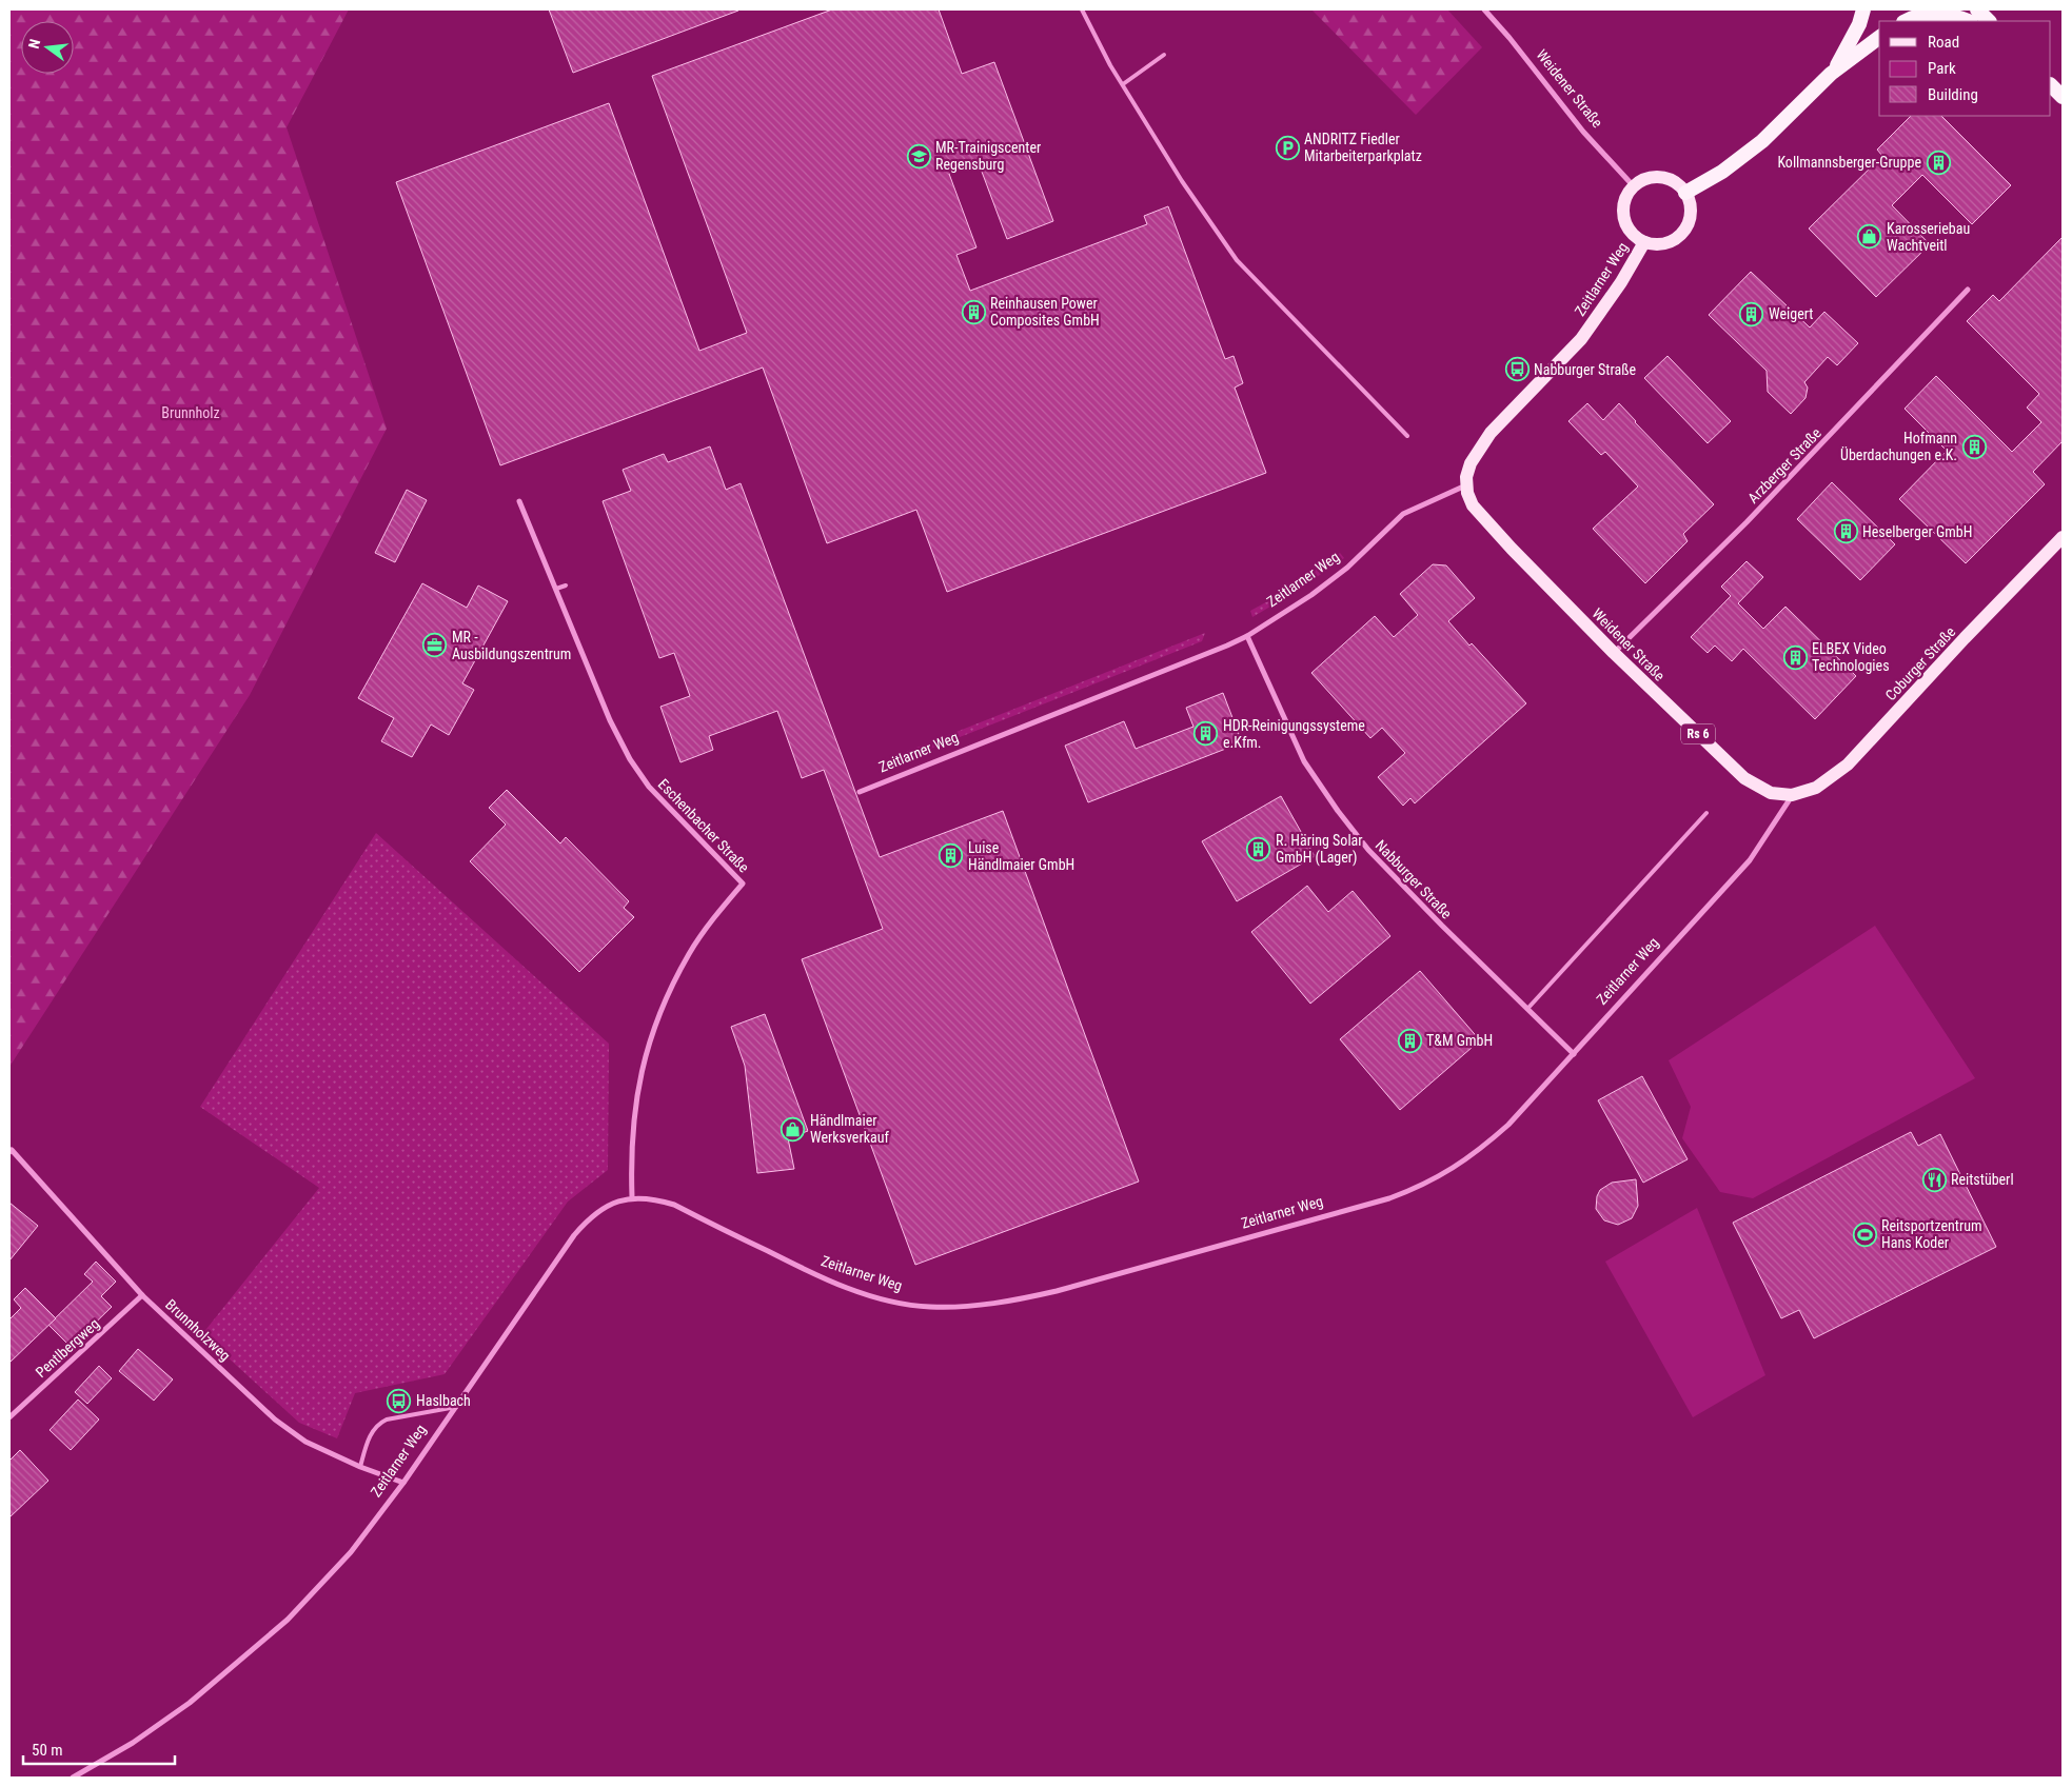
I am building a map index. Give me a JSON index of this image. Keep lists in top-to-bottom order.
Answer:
{
  "streets": {
    "main road": [
      "Weidener Straße",
      "Zeitlarner Weg",
      "Coburger Straße",
      "Rs 6"
    ],
    "street": [
      "Arzberger Straße",
      "Eschenbacher Straße",
      "Nabburger Straße",
      "Brunnholzweg",
      "Pentlbergweg"
    ]
  },
  "crossings": [
    ["Weidener Straße", "Zeitlarner Weg"],
    ["Weidener Straße", "Arzberger Straße"],
    ["Weidener Straße", "Coburger Straße"],
    ["Zeitlarner Weg", "Coburger Straße"],
    ["Zeitlarner Weg", "Eschenbacher Straße"],
    ["Zeitlarner Weg", "Nabburger Straße"],
    ["Zeitlarner Weg", "Brunnholzweg"],
    ["Brunnholzweg", "Pentlbergweg"]
  ],
  "parks": ["Brunnholz"],
  "places": {
    "parking": ["ANDRITZ Fiedler Mitarbeiterparkplatz"],
    "school or university": ["MR-Trainigscenter Regensburg"],
    "building": [
      "Kollmannsberger-Gruppe",
      "Reinhausen Power Composites GmbH",
      "Weigert",
      "Hofmann Überdachungen e.K.",
      "Heselberger GmbH",
      "ELBEX Video Technologies",
      "HDR-Reinigungssysteme e.Kfm.",
      "R. Häring Solar GmbH (Lager)",
      "Luise Händlmaier GmbH",
      "T&M GmbH"
    ],
    "shop": ["Karosseriebau Wachtveitl", "Händlmaier Werksverkauf"],
    "bus stop": ["Nabburger Straße", "Haslbach"],
    "office": ["MR - Ausbildungszentrum"],
    "restaurant": ["Reitstüberl"],
    "sports": ["Reitsportzentrum Hans Koder"]
  },
  "legend": ["Road", "Park", "Building"],
  "scale_bar": "50 m",
  "north": "left"
}
